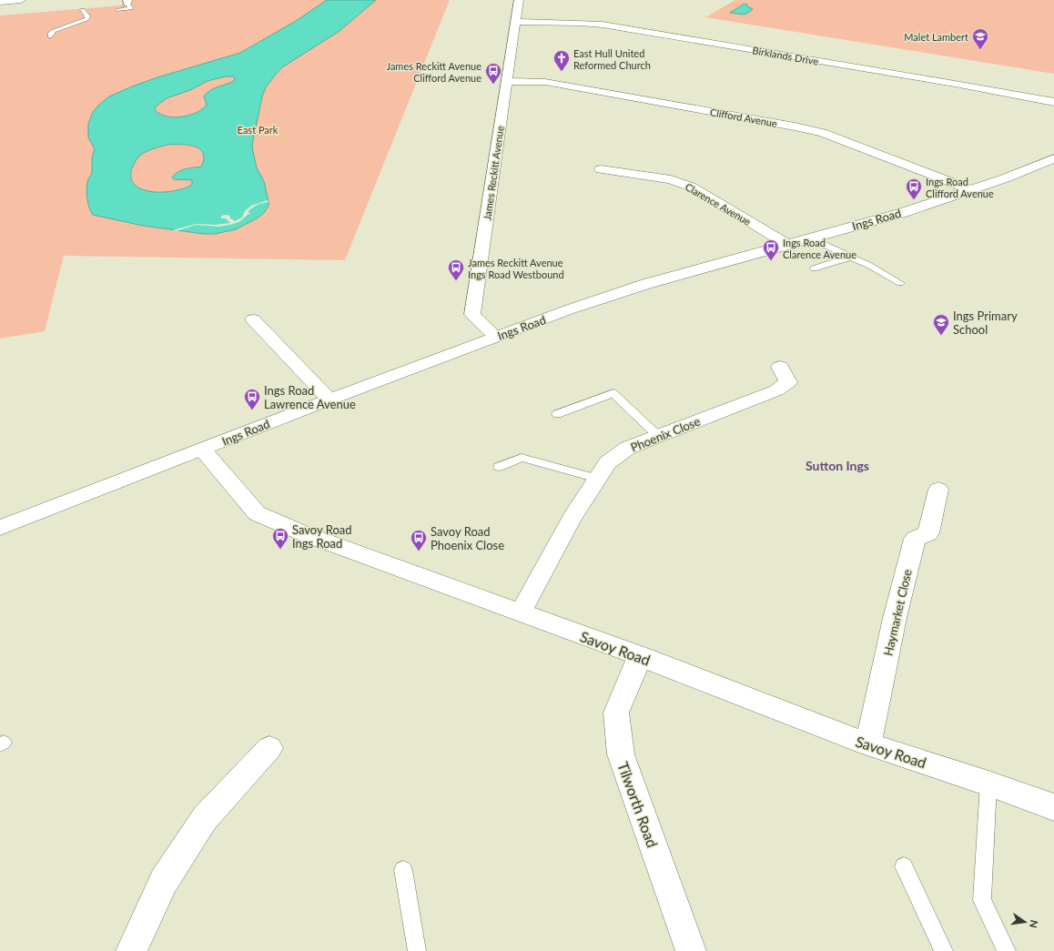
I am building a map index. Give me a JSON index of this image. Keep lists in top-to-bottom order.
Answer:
{
  "streets": {
    "street": [
      "Birklands Drive",
      "Clifford Avenue",
      "James Reckitt Avenue",
      "Clarence Avenue",
      "Ings Road",
      "Phoenix Close",
      "Haymarket Close",
      "Savoy Road",
      "Tilworth Road"
    ]
  },
  "crossings": [
    ["Birklands Drive", "James Reckitt Avenue"],
    ["Clifford Avenue", "James Reckitt Avenue"],
    ["Clifford Avenue", "Ings Road"],
    ["James Reckitt Avenue", "Ings Road"],
    ["Clarence Avenue", "Ings Road"],
    ["Ings Road", "Savoy Road"],
    ["Phoenix Close", "Savoy Road"],
    ["Haymarket Close", "Savoy Road"],
    ["Savoy Road", "Tilworth Road"]
  ],
  "districts": ["Sutton Ings"],
  "parks": ["East Park"],
  "places": {
    "school or university": ["Malet Lambert", "Ings Primary School"],
    "church": ["East Hull United Reformed Church"],
    "bus stop": [
      "James Reckitt Avenue Clifford Avenue",
      "Ings Road Clifford Avenue",
      "Ings Road Clarence Avenue",
      "James Reckitt Avenue Ings Road Westbound",
      "Ings Road Lawrence Avenue",
      "Savoy Road Ings Road",
      "Savoy Road Phoenix Close"
    ]
  },
  "north": "right"
}
